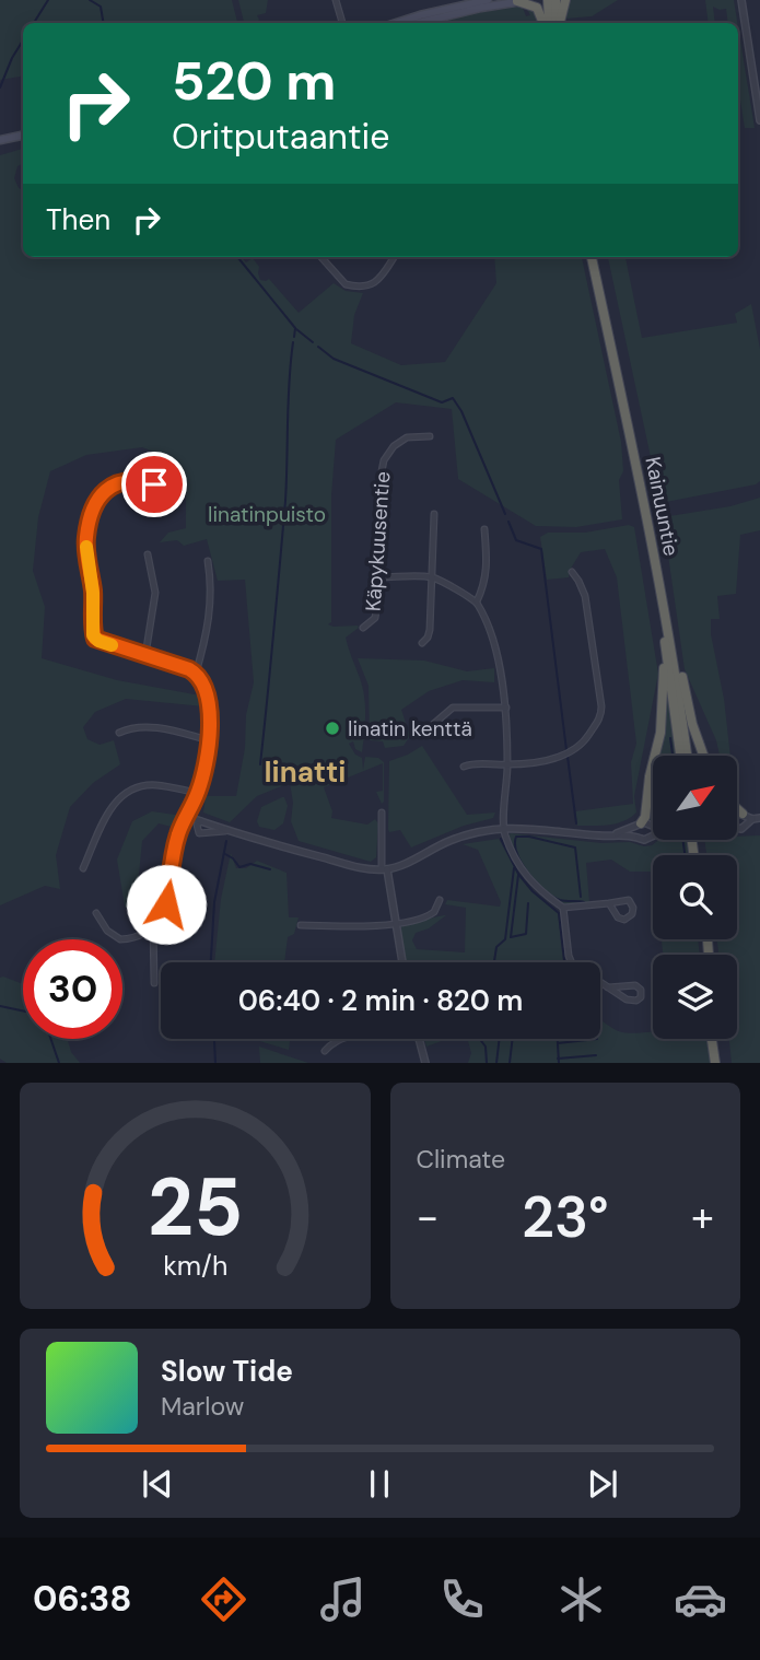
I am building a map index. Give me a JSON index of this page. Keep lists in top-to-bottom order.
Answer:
{
  "streets": {
    "highway": ["Kainuuntie"],
    "street": ["Käpykuusentie"]
  },
  "districts": ["Iinatti"],
  "parks": ["Iinatinpuisto"],
  "places": ["Iinatin kenttä"],
  "north": "top right",
  "page": {
    "turn": ["520 m", "Oritputaantie"],
    "then": "Then",
    "limit": "30",
    "trip": "06:40 · 2 min · 820 m",
    "tile": "Climate",
    "heat": ["−", "23°", "+"],
    "song": ["Slow Tide", "Marlow"],
    "tabs": "06:38",
    "gauge": ["25", "km/h"]
  }
}
